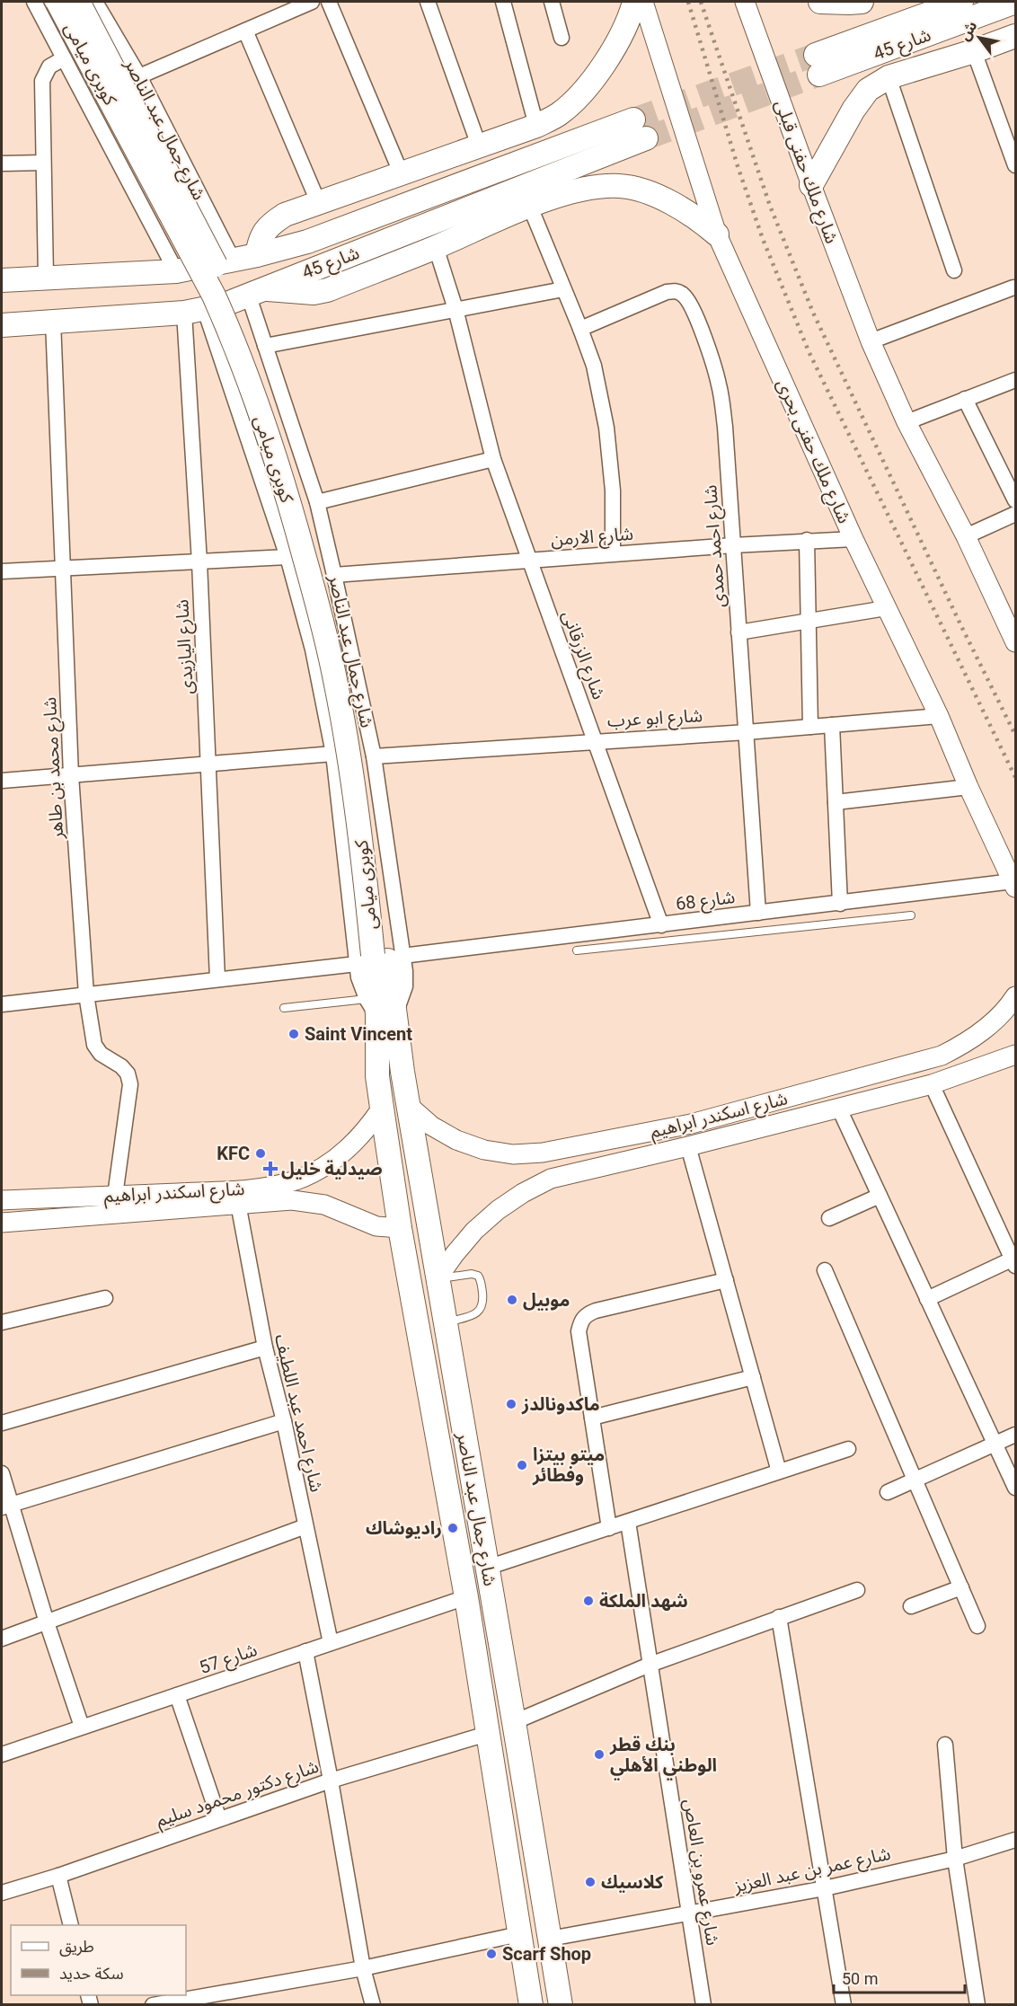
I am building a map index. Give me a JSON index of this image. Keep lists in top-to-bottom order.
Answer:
{
  "streets": {
    "main road": ["شارع 45", "كوبرى ميامى", "شارع جمال عبد الناصر"],
    "street": [
      "شارع ملك حفنى قبلى",
      "شارع ملك حفنى بحرى",
      "شارع الارمن",
      "شارع احمد حمدى",
      "شارع اليازيدى",
      "شارع الزرقانى",
      "شارع ابو عرب",
      "شارع محمد بن طاهر",
      "شارع 68",
      "شارع اسكندر ابراهيم",
      "شارع احمد عبد اللطيف",
      "شارع 57",
      "شارع دكتور محمود سليم",
      "شارع عمر بن عبد العزيز",
      "شارع عمرو بن العاص"
    ]
  },
  "crossings": [
    ["شارع 45", "شارع جمال عبد الناصر"],
    ["شارع 45", "شارع اليازيدى"],
    ["شارع 45", "شارع محمد بن طاهر"],
    ["كوبرى ميامى", "شارع جمال عبد الناصر"],
    ["كوبرى ميامى", "شارع 68"],
    ["شارع جمال عبد الناصر", "شارع الارمن"],
    ["شارع جمال عبد الناصر", "شارع اليازيدى"],
    ["شارع جمال عبد الناصر", "شارع ابو عرب"],
    ["شارع جمال عبد الناصر", "شارع 68"],
    ["شارع جمال عبد الناصر", "شارع اسكندر ابراهيم"],
    ["شارع جمال عبد الناصر", "شارع 57"],
    ["شارع جمال عبد الناصر", "شارع دكتور محمود سليم"],
    ["شارع جمال عبد الناصر", "شارع عمر بن عبد العزيز"],
    ["شارع ملك حفنى بحرى", "شارع الارمن"],
    ["شارع ملك حفنى بحرى", "شارع ابو عرب"],
    ["شارع ملك حفنى بحرى", "شارع 68"],
    ["شارع الارمن", "شارع احمد حمدى"],
    ["شارع الارمن", "شارع الزرقانى"],
    ["شارع احمد حمدى", "شارع ابو عرب"],
    ["شارع احمد حمدى", "شارع 68"],
    ["شارع اليازيدى", "شارع 68"],
    ["شارع الزرقانى", "شارع ابو عرب"],
    ["شارع الزرقانى", "شارع 68"],
    ["شارع محمد بن طاهر", "شارع 68"],
    ["شارع محمد بن طاهر", "شارع اسكندر ابراهيم"],
    ["شارع اسكندر ابراهيم", "شارع احمد عبد اللطيف"],
    ["شارع احمد عبد اللطيف", "شارع 57"],
    ["شارع عمر بن عبد العزيز", "شارع عمرو بن العاص"]
  ],
  "places": {
    "other": [
      "Saint Vincent",
      "KFC",
      "موبيل",
      "ماكدونالدز",
      "ميتو بيتزا وفطائر",
      "راديوشاك",
      "شهد الملكة",
      "بنك قطر الوطني الأهلي",
      "كلاسيك",
      "Scarf Shop"
    ],
    "health": ["صيدلية خليل"]
  },
  "legend": ["طريق", "سكة حديد"],
  "scale_bar": "50 m",
  "north": "top left"
}
